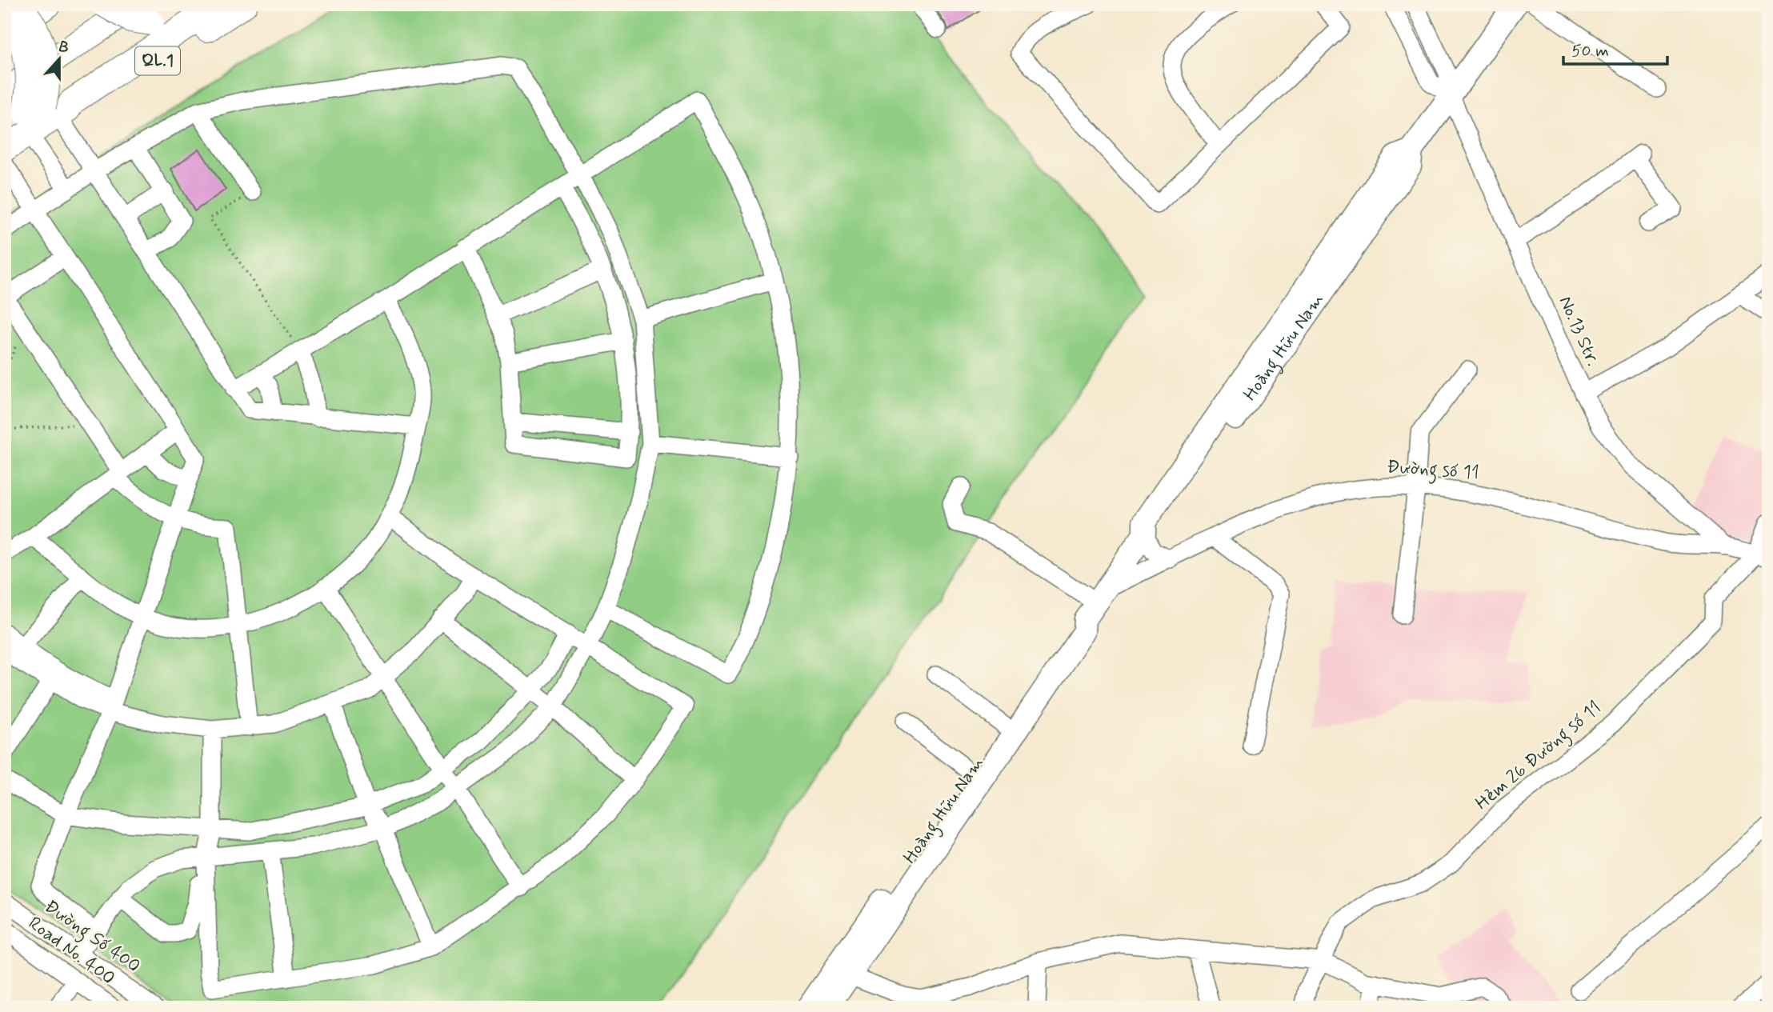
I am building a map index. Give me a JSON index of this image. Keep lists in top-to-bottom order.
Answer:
{
  "streets": {
    "highway": ["QL.1"],
    "main road": ["Hoàng Hữu Nam"],
    "street": [
      "No.13 Str.",
      "Đường số 11",
      "Hẻm 26 Đường số 11",
      "Đường Số 400",
      "Road No. 400"
    ]
  },
  "crossings": [
    ["No.13 Str.", "Hoàng Hữu Nam"],
    ["No.13 Str.", "Đường số 11"],
    ["Hoàng Hữu Nam", "Đường số 11"],
    ["Đường số 11", "Hẻm 26 Đường số 11"]
  ],
  "scale_bar": "50 m",
  "north": "top"
}
